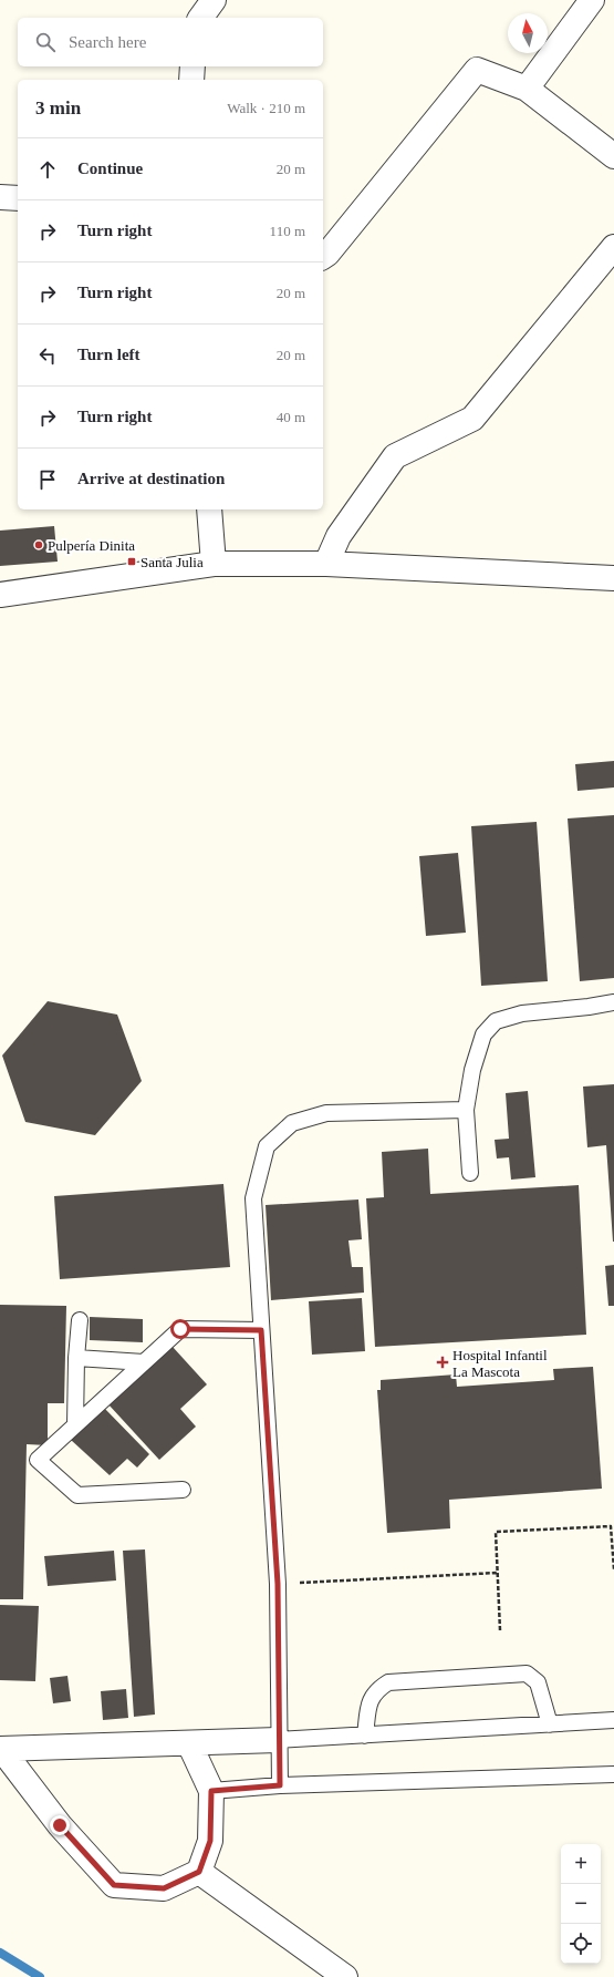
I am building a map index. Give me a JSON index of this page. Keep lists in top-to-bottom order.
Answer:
{
  "places": {
    "other": ["Pulpería Dinita"],
    "transit": ["Santa Julia"],
    "health": ["Hospital Infantil La Mascota"]
  },
  "north": "top",
  "page": {
    "search": "Search here",
    "heading": ["3 min", "Walk · 210 m"],
    "list": [
      ["Continue", "20 m"],
      ["Turn right", "110 m"],
      ["Turn right", "20 m"],
      ["Turn left", "20 m"],
      ["Turn right", "40 m"],
      "Arrive at destination"
    ],
    "map_buttons": ["+", "−"]
  }
}
